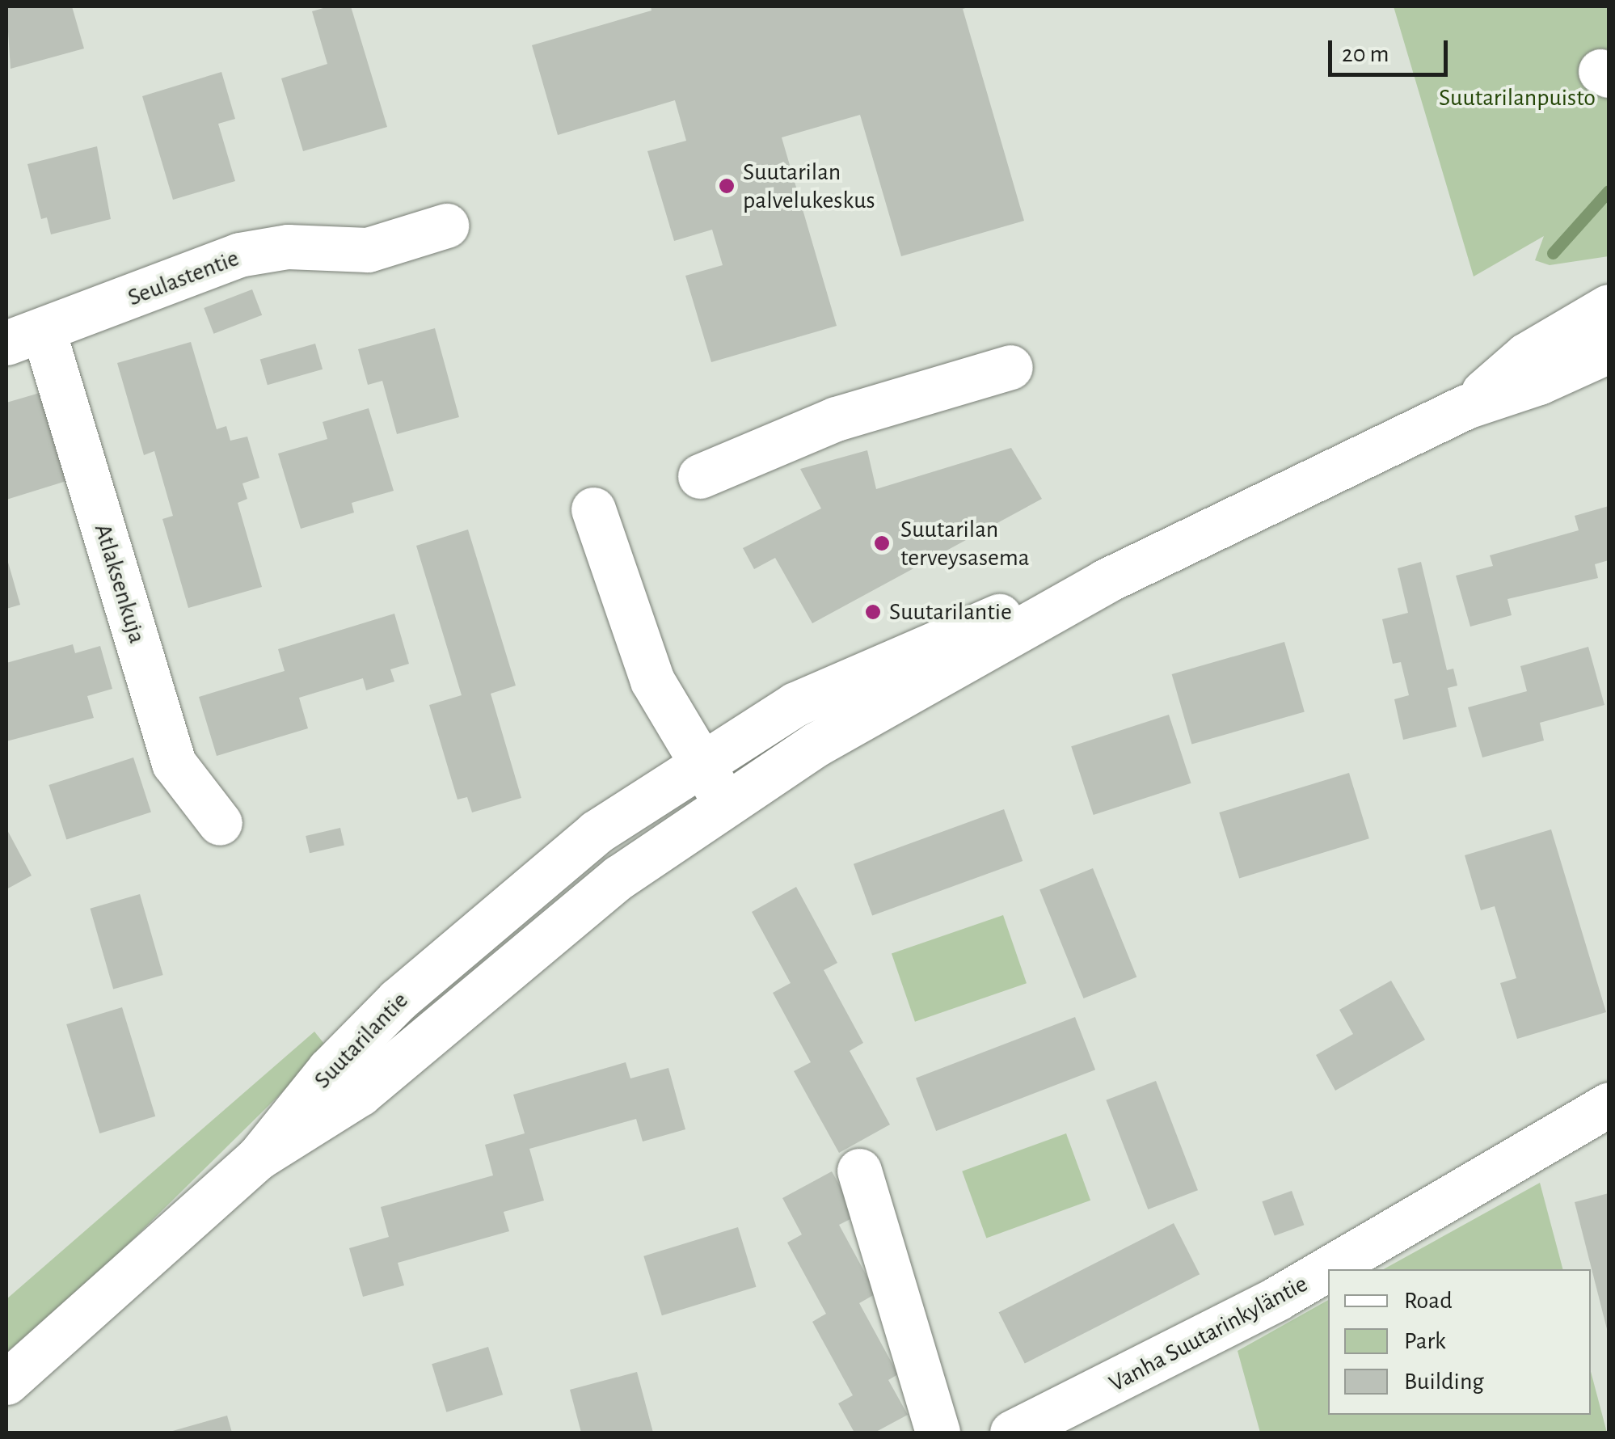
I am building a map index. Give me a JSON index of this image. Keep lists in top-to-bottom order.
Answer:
{
  "streets": {
    "main road": [
      "Seulastentie",
      "Atlaksenkuja",
      "Suutarilantie",
      "Vanha Suutarinkyläntie"
    ]
  },
  "crossings": [
    ["Seulastentie", "Atlaksenkuja"]
  ],
  "parks": ["Suutarilanpuisto"],
  "places": ["Suutarilan palvelukeskus", "Suutarilan terveysasema", "Suutarilantie"],
  "legend": ["Road", "Park", "Building"],
  "scale_bar": "20 m"
}
